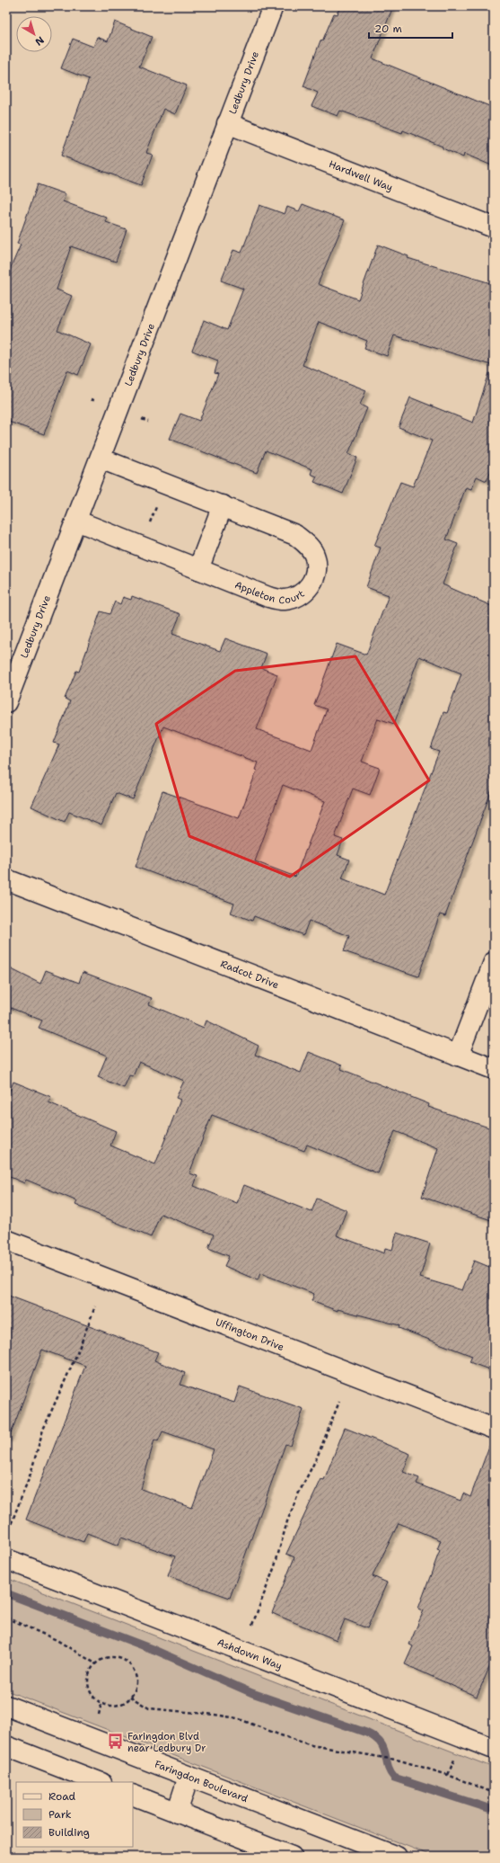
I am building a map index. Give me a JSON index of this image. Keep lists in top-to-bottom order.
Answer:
{
  "streets": {
    "street": [
      "Ledbury Drive",
      "Hardwell Way",
      "Appleton Court",
      "Radcot Drive",
      "Uffington Drive",
      "Ashdown Way",
      "Faringdon Boulevard"
    ]
  },
  "crossings": [
    ["Ledbury Drive", "Hardwell Way"],
    ["Ledbury Drive", "Appleton Court"]
  ],
  "places": {
    "bus stop": ["Faringdon Blvd near Ledbury Dr"]
  },
  "legend": ["Road", "Park", "Building"],
  "scale_bar": "20 m",
  "north": "bottom right"
}
